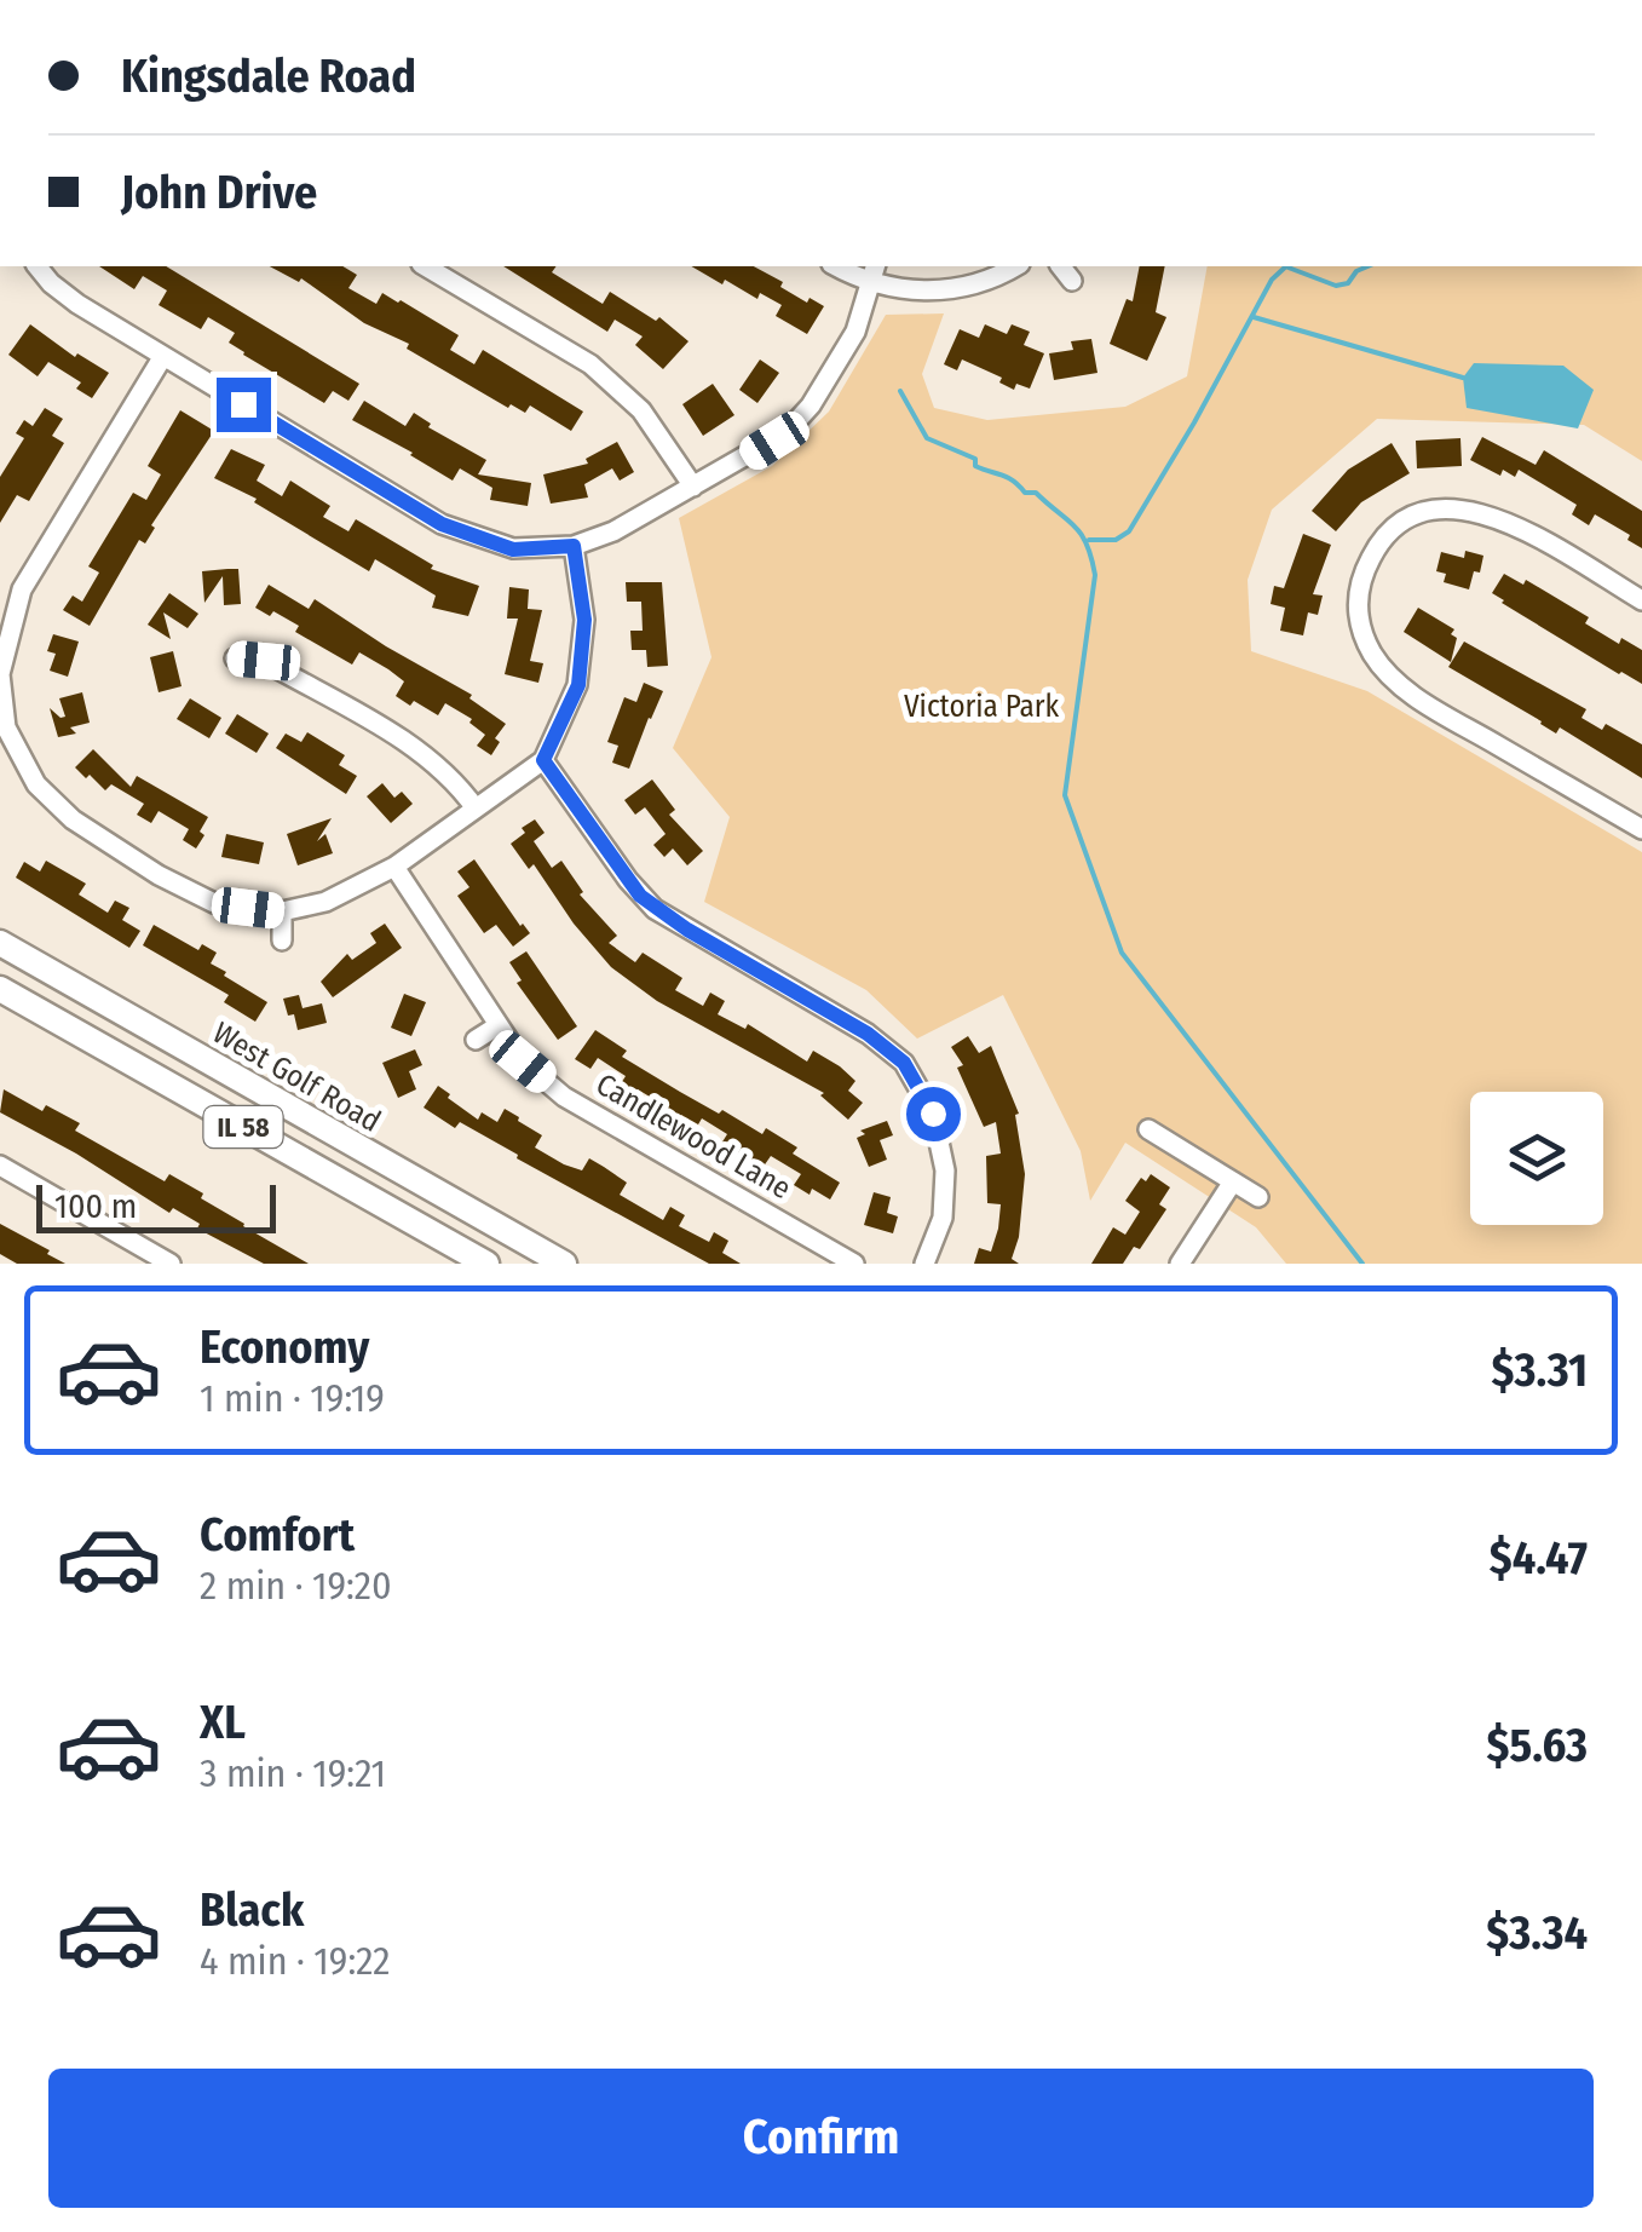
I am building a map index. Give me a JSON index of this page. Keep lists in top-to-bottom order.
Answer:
{
  "streets": {
    "main road": ["West Golf Road", "IL 58"],
    "street": ["Candlewood Lane"]
  },
  "parks": ["Victoria Park"],
  "scale_bar": "100 m",
  "page": {
    "banner": ["Kingsdale Road", "John Drive"],
    "scale": "100 m",
    "list": [
      {
        "name": "Economy",
        "note": "1 min · 19:19",
        "value": "$3.31"
      },
      {
        "name": "Comfort",
        "note": "2 min · 19:20",
        "value": "$4.47"
      },
      {
        "name": "XL",
        "note": "3 min · 19:21",
        "value": "$5.63"
      },
      {
        "name": "Black",
        "note": "4 min · 19:22",
        "value": "$3.34"
      }
    ],
    "buttons": "Confirm"
  }
}
